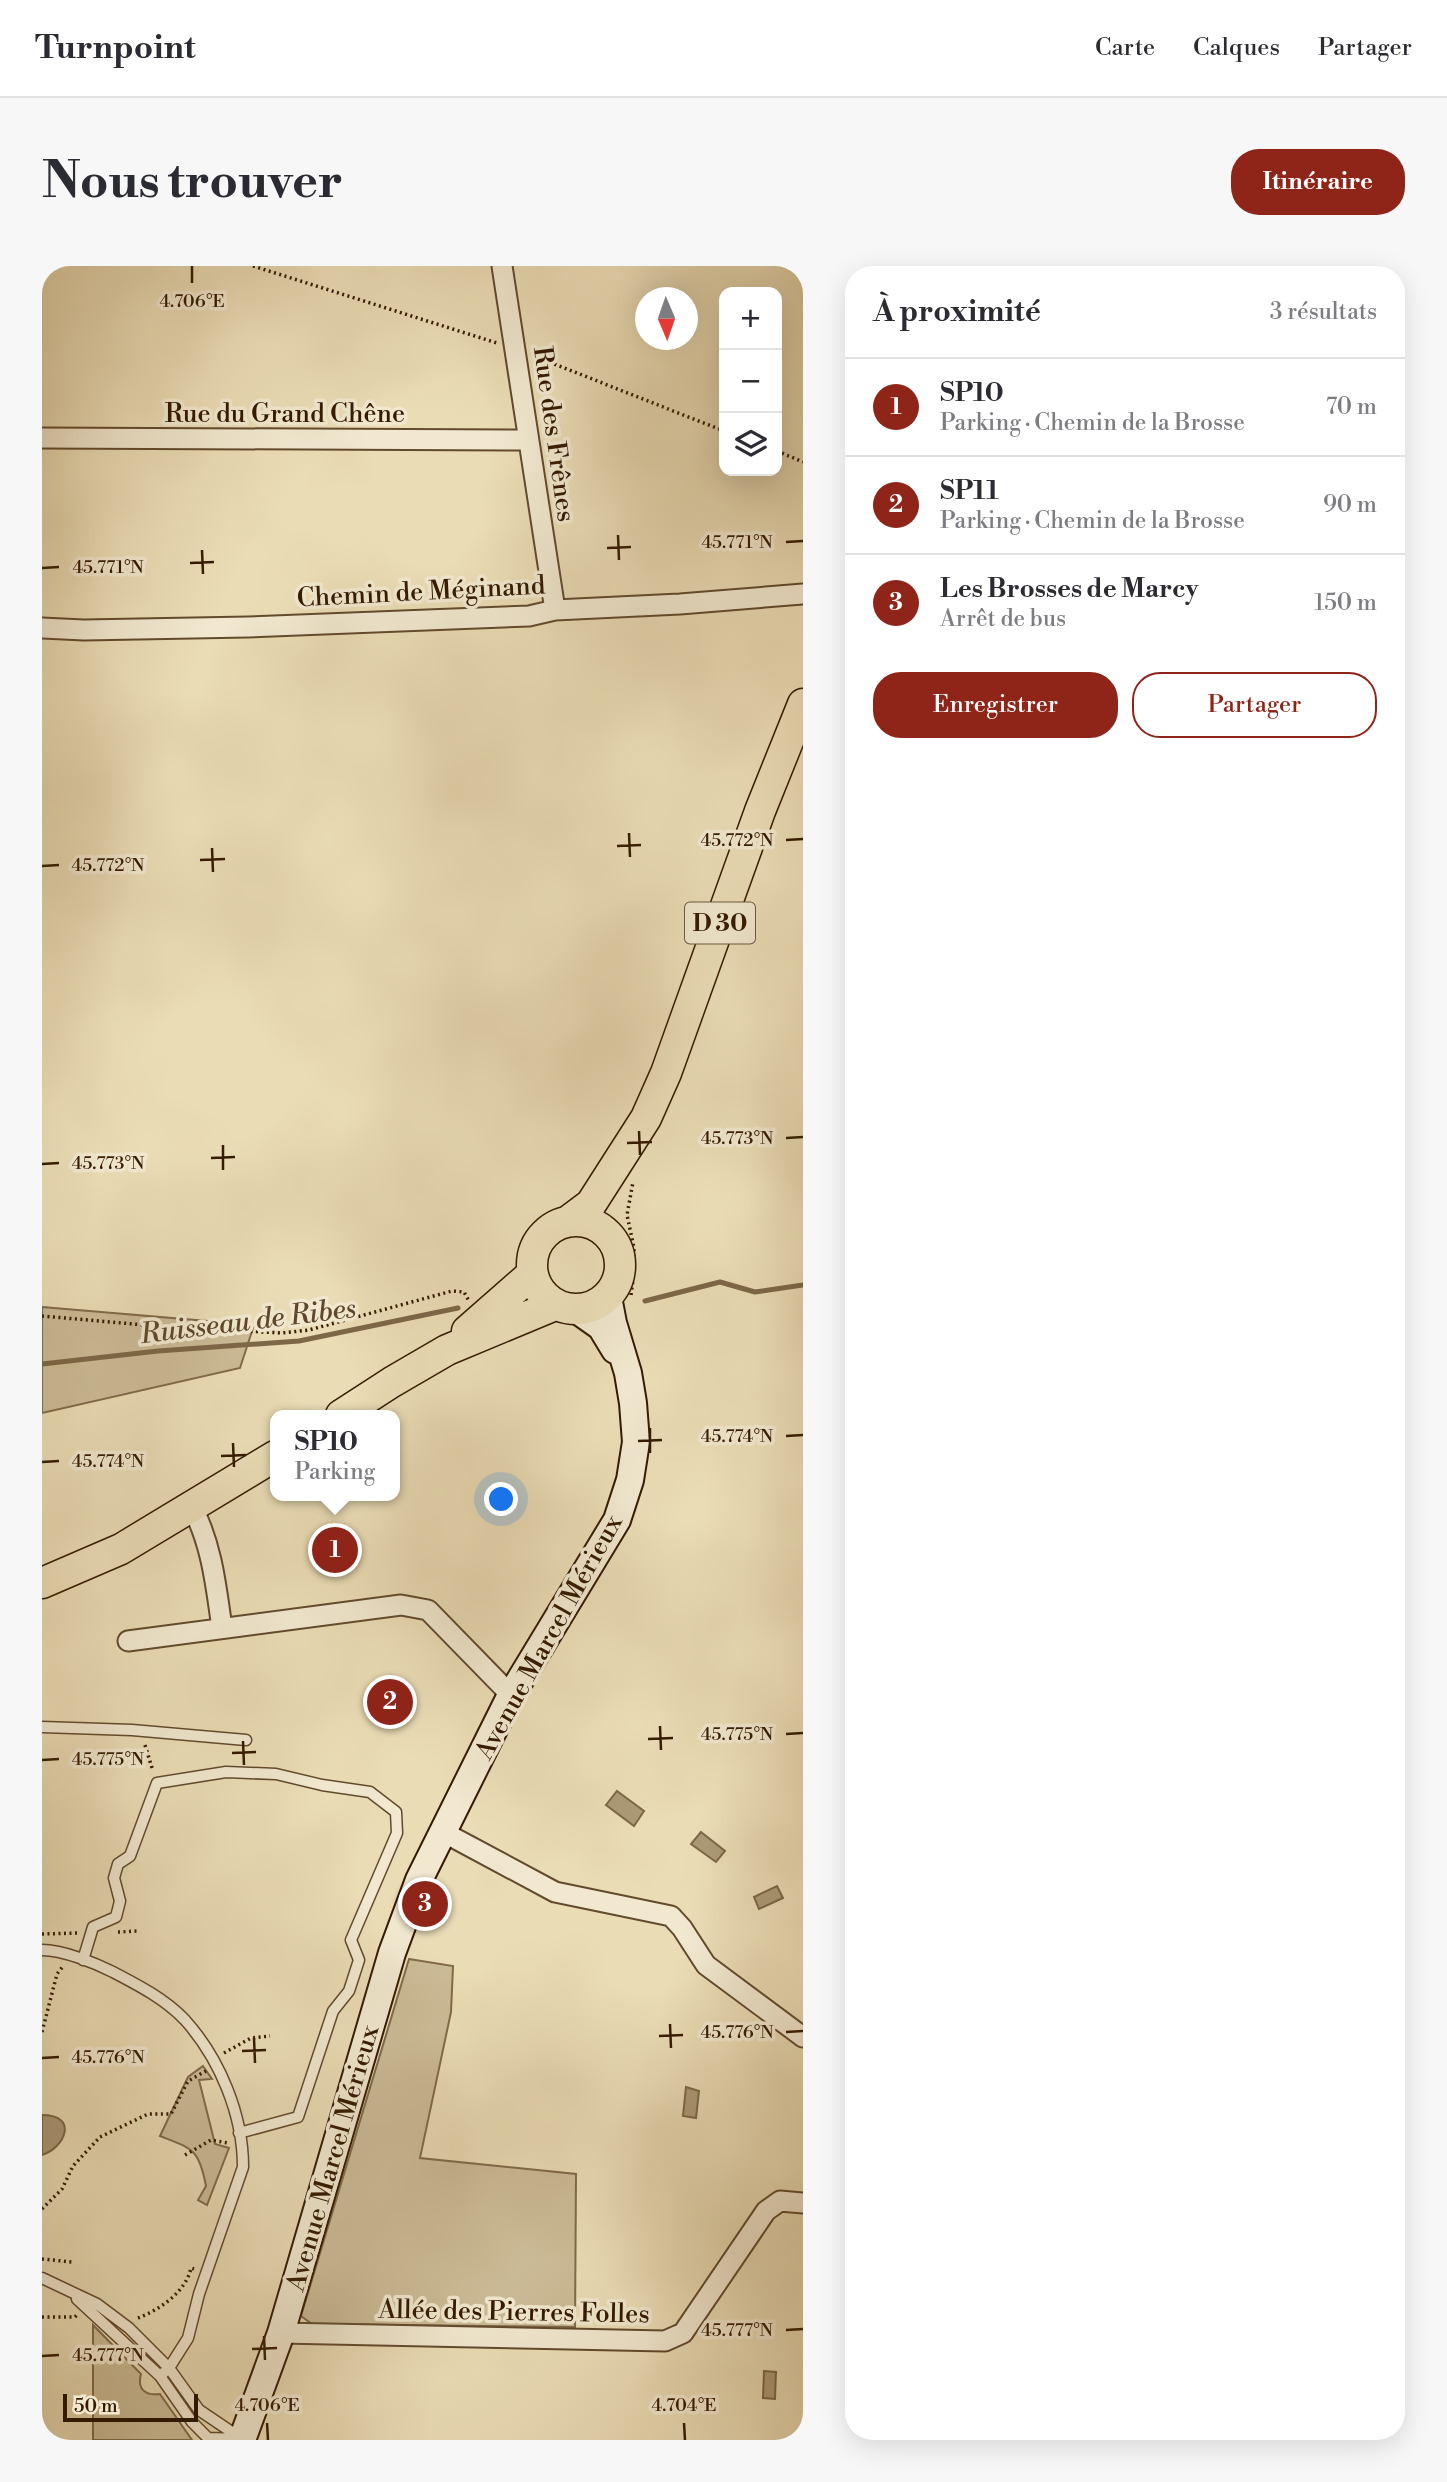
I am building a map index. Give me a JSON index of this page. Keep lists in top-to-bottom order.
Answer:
{
  "streets": {
    "main road": ["D 30", "Avenue Marcel Mérieux"],
    "street": [
      "Rue du Grand Chêne",
      "Rue des Frênes",
      "Chemin de Méginand",
      "Allée des Pierres Folles"
    ]
  },
  "crossings": [
    ["Rue du Grand Chêne", "Rue des Frênes"],
    ["Rue des Frênes", "Chemin de Méginand"],
    ["D 30", "Avenue Marcel Mérieux"],
    ["Avenue Marcel Mérieux", "Allée des Pierres Folles"]
  ],
  "water": ["Ruisseau de Ribes"],
  "scale_bar": "50 m",
  "north": "bottom",
  "page": {
    "header": "Turnpoint",
    "nav": ["Carte", "Calques", "Partager"],
    "buttons": [
      "Itinéraire",
      ["Enregistrer", "Partager"]
    ],
    "title": "Nous trouver",
    "heading": ["À proximité", "3 résultats"],
    "map_buttons": ["+", "−"],
    "list": [
      {
        "mark": "1",
        "name": "SP10",
        "note": "Parking · Chemin de la Brosse",
        "value": "70 m"
      },
      {
        "mark": "2",
        "name": "SP11",
        "note": "Parking · Chemin de la Brosse",
        "value": "90 m"
      },
      {
        "mark": "3",
        "name": "Les Brosses de Marcy",
        "note": "Arrêt de bus",
        "value": "150 m"
      }
    ],
    "popup": ["SP10", "Parking"],
    "pins": ["1", "2", "3"],
    "scale": "50 m"
  },
  "coordinates": [
    "4.706°E",
    "45.771°N",
    "45.772°N",
    "45.773°N",
    "45.774°N",
    "45.775°N",
    "45.776°N",
    "45.777°N",
    "4.704°E"
  ]
}
